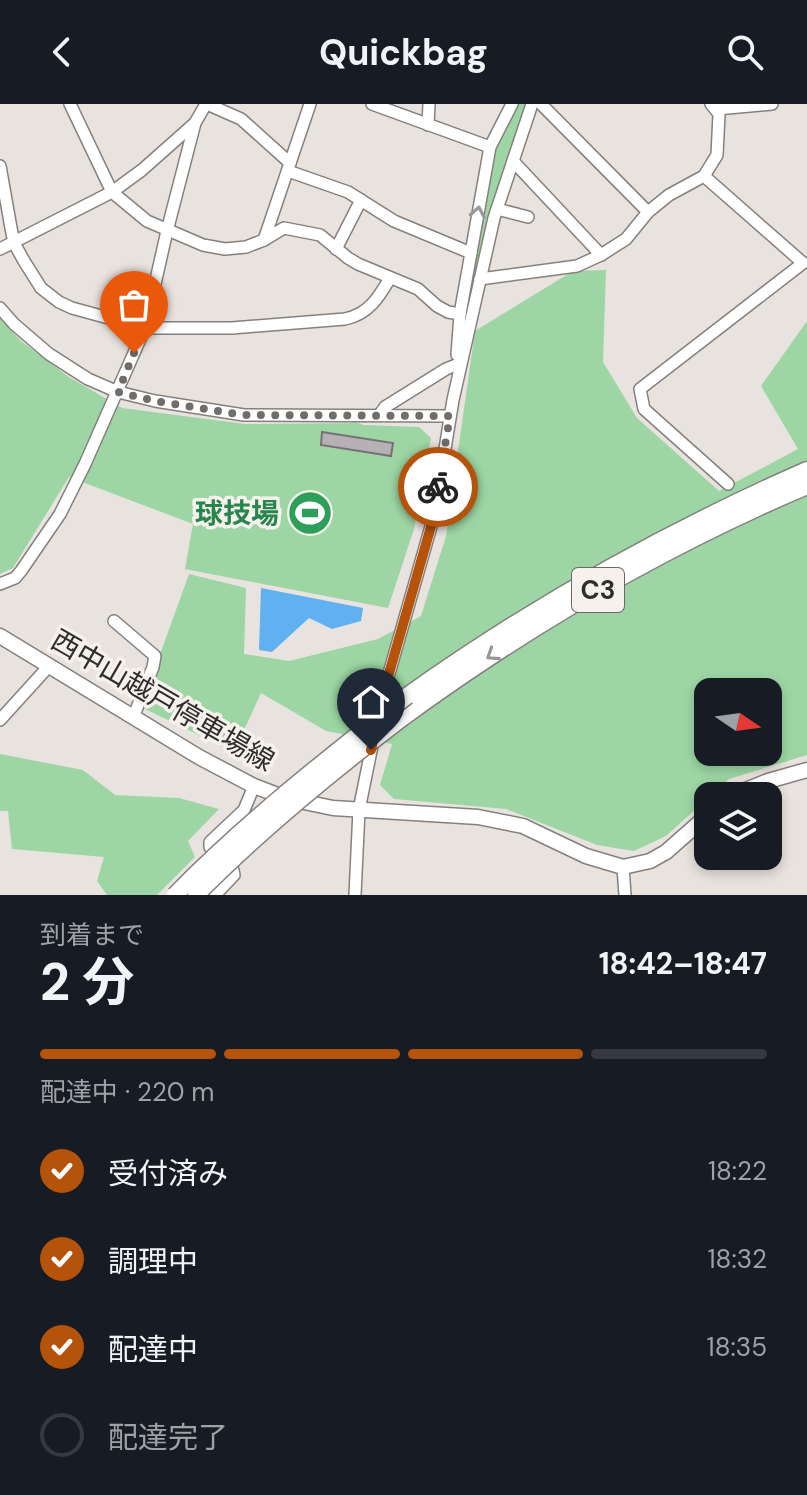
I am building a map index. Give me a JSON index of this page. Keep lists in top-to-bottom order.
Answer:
{
  "streets": {
    "highway": ["C3"],
    "main road": ["西中山越戸停車場線"]
  },
  "places": {
    "sports": ["球技場"]
  },
  "north": "right",
  "page": {
    "header": "Quickbag",
    "heading": ["2 分", "到着まで", "18:42–18:47"],
    "bar": "配達中 · 220 m",
    "list": [
      ["受付済み", "18:22"],
      ["調理中", "18:32"],
      ["配達中", "18:35"],
      "配達完了"
    ]
  }
}
